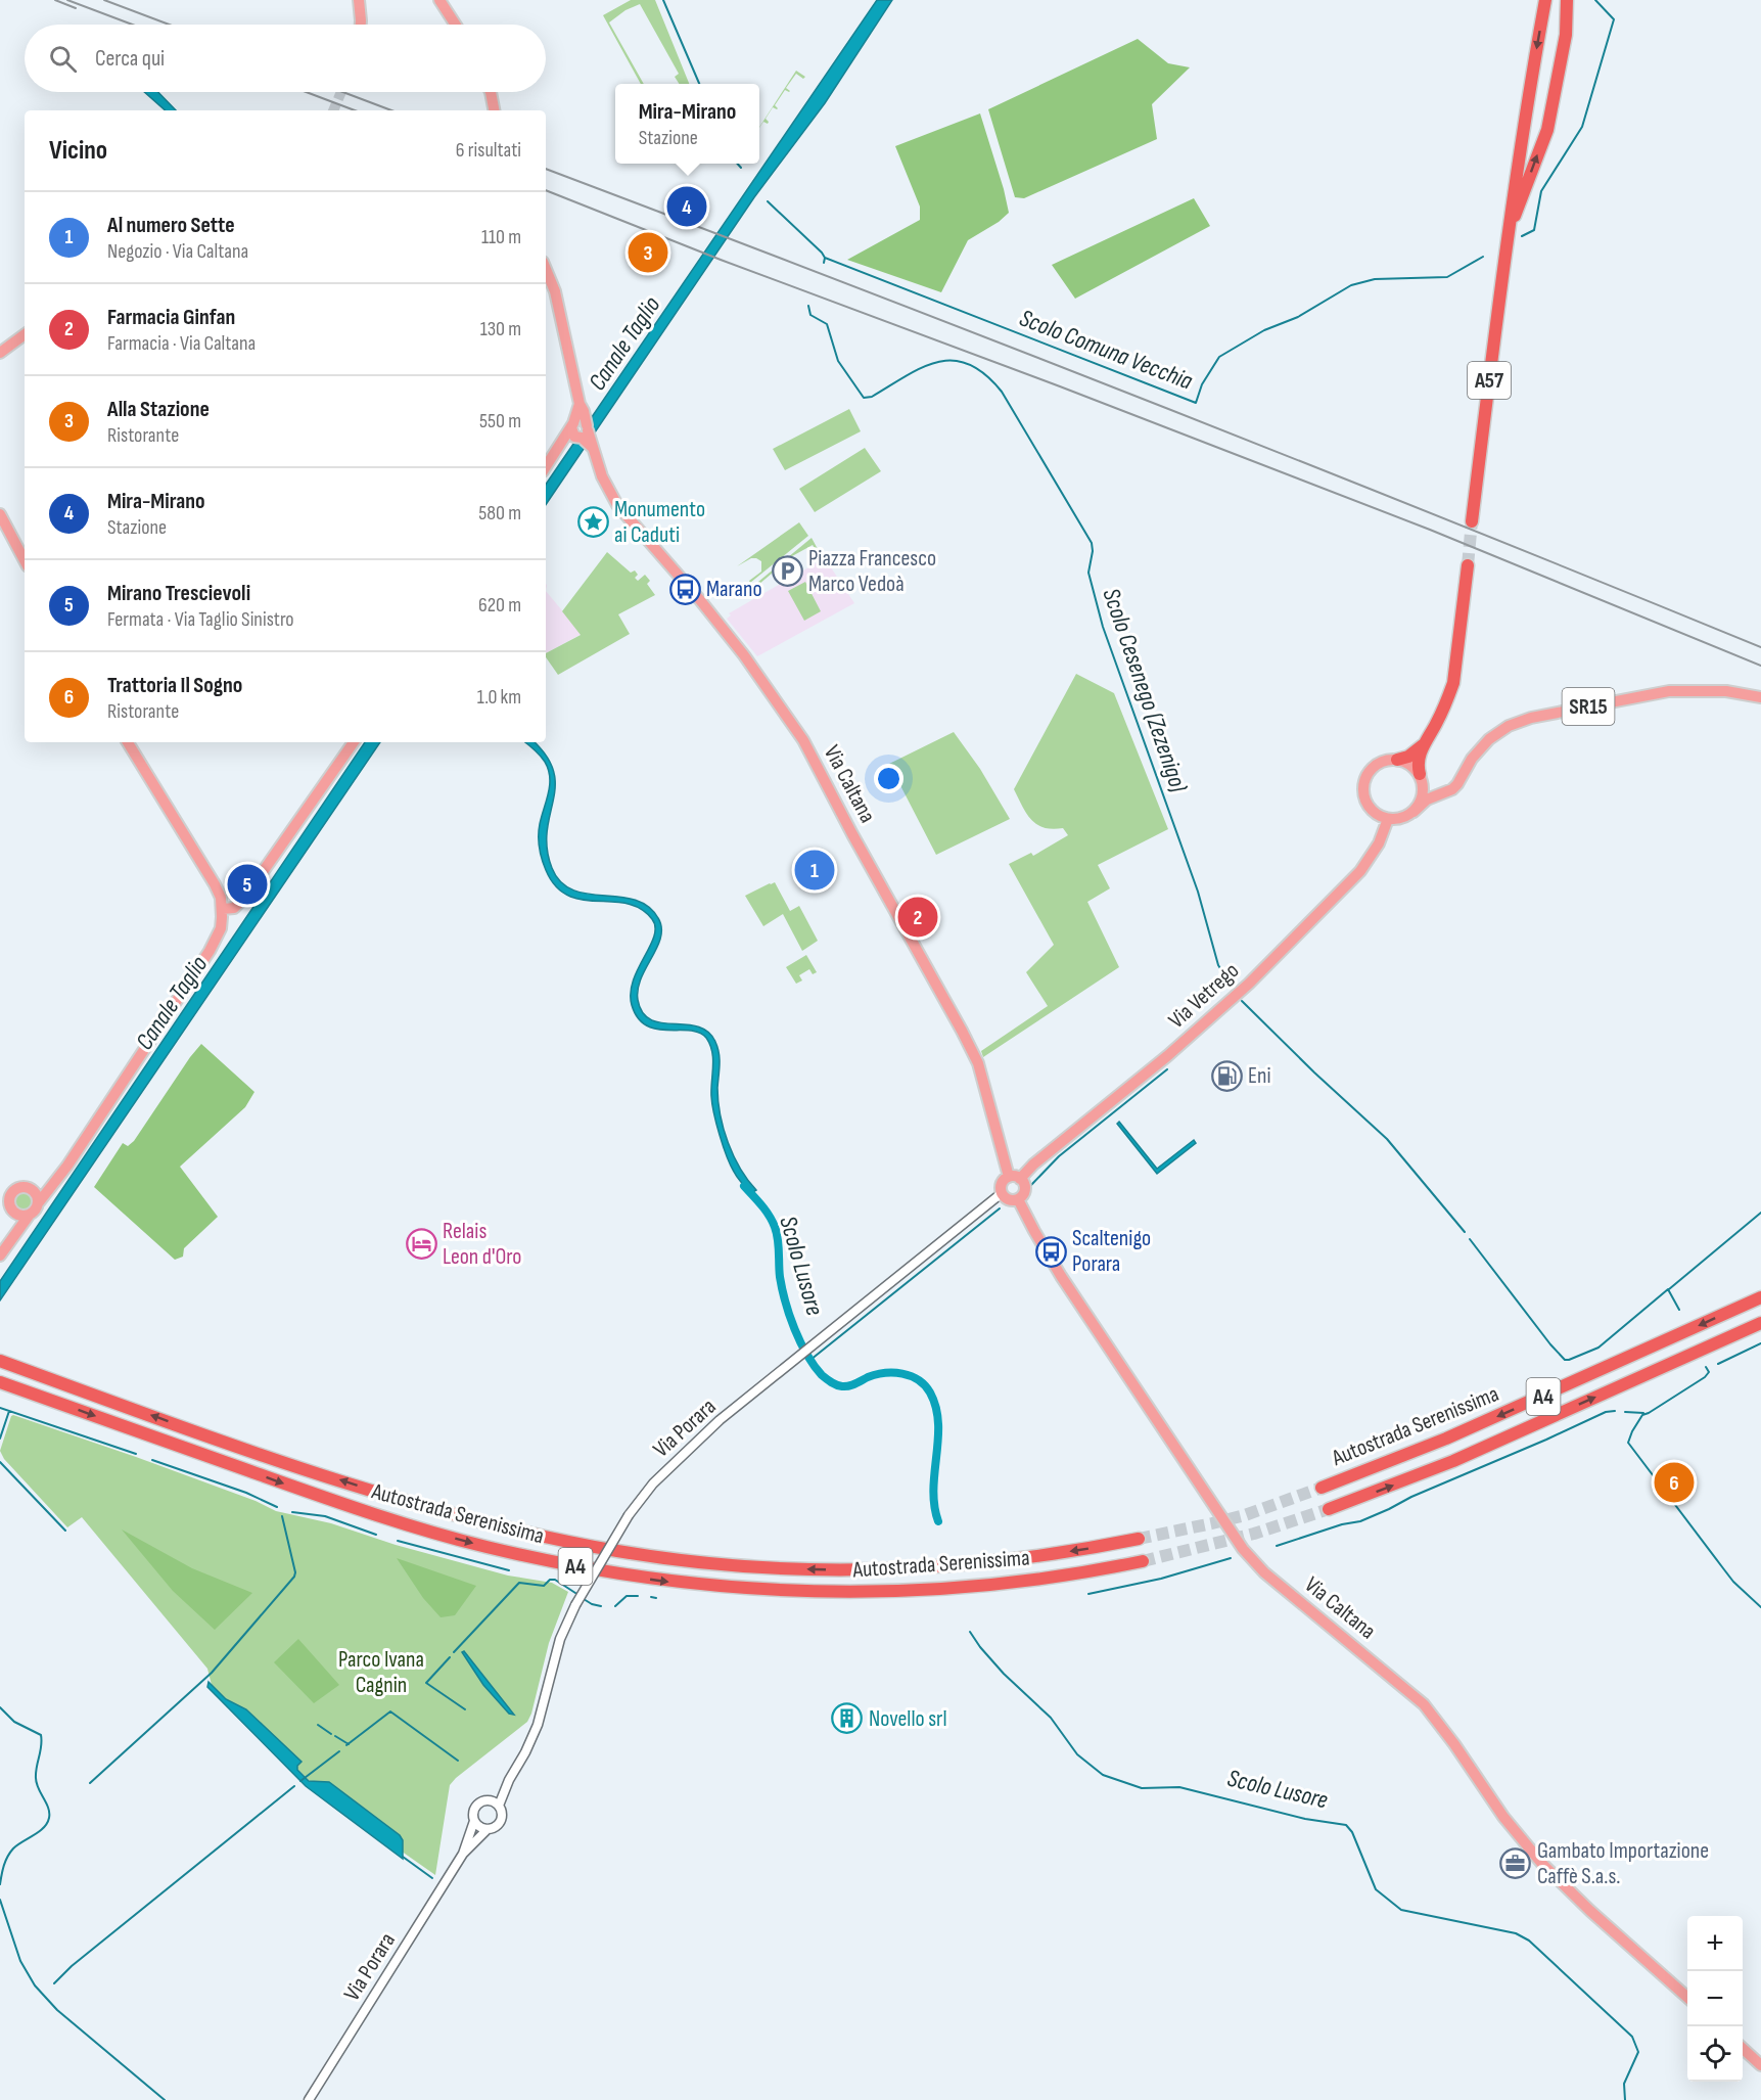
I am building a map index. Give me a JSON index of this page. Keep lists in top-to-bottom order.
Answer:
{
  "streets": {
    "highway": ["A57", "A4", "Autostrada Serenissima"],
    "main road": ["SR15", "Via Caltana", "Via Vetrego"],
    "street": ["Via Porara"]
  },
  "crossings": [
    ["Via Caltana", "Via Vetrego"],
    ["Via Caltana", "Via Porara"],
    ["Via Vetrego", "Via Porara"]
  ],
  "water": [
    "Canale Taglio",
    "Scolo Comuna Vecchia",
    "Scolo Cesenego (Zezenigo)",
    "Scolo Lusore"
  ],
  "parks": ["Parco Ivana Cagnin"],
  "places": {
    "place": ["Monumento ai Caduti"],
    "parking": ["Piazza Francesco Marco Vedoà"],
    "bus stop": ["Marano", "Scaltenigo Porara"],
    "fuel station": ["Eni"],
    "hotel": ["Relais Leon d'Oro"],
    "building": ["Novello srl"],
    "office": ["Gambato Importazione Caffè S.a.s."]
  },
  "page": {
    "search": "Cerca qui",
    "popup": ["Mira-Mirano", "Stazione"],
    "heading": ["Vicino", "6 risultati"],
    "pins": [
      "4",
      "3",
      "1",
      "5",
      "2",
      "6"
    ],
    "list": [
      {
        "mark": "1",
        "name": "Al numero Sette",
        "note": "Negozio · Via Caltana",
        "value": "110 m"
      },
      {
        "mark": "2",
        "name": "Farmacia Ginfan",
        "note": "Farmacia · Via Caltana",
        "value": "130 m"
      },
      {
        "mark": "3",
        "name": "Alla Stazione",
        "note": "Ristorante",
        "value": "550 m"
      },
      {
        "mark": "4",
        "name": "Mira-Mirano",
        "note": "Stazione",
        "value": "580 m"
      },
      {
        "mark": "5",
        "name": "Mirano Trescievoli",
        "note": "Fermata · Via Taglio Sinistro",
        "value": "620 m"
      },
      {
        "mark": "6",
        "name": "Trattoria Il Sogno",
        "note": "Ristorante",
        "value": "1.0 km"
      }
    ],
    "map_buttons": ["+", "−"]
  }
}
